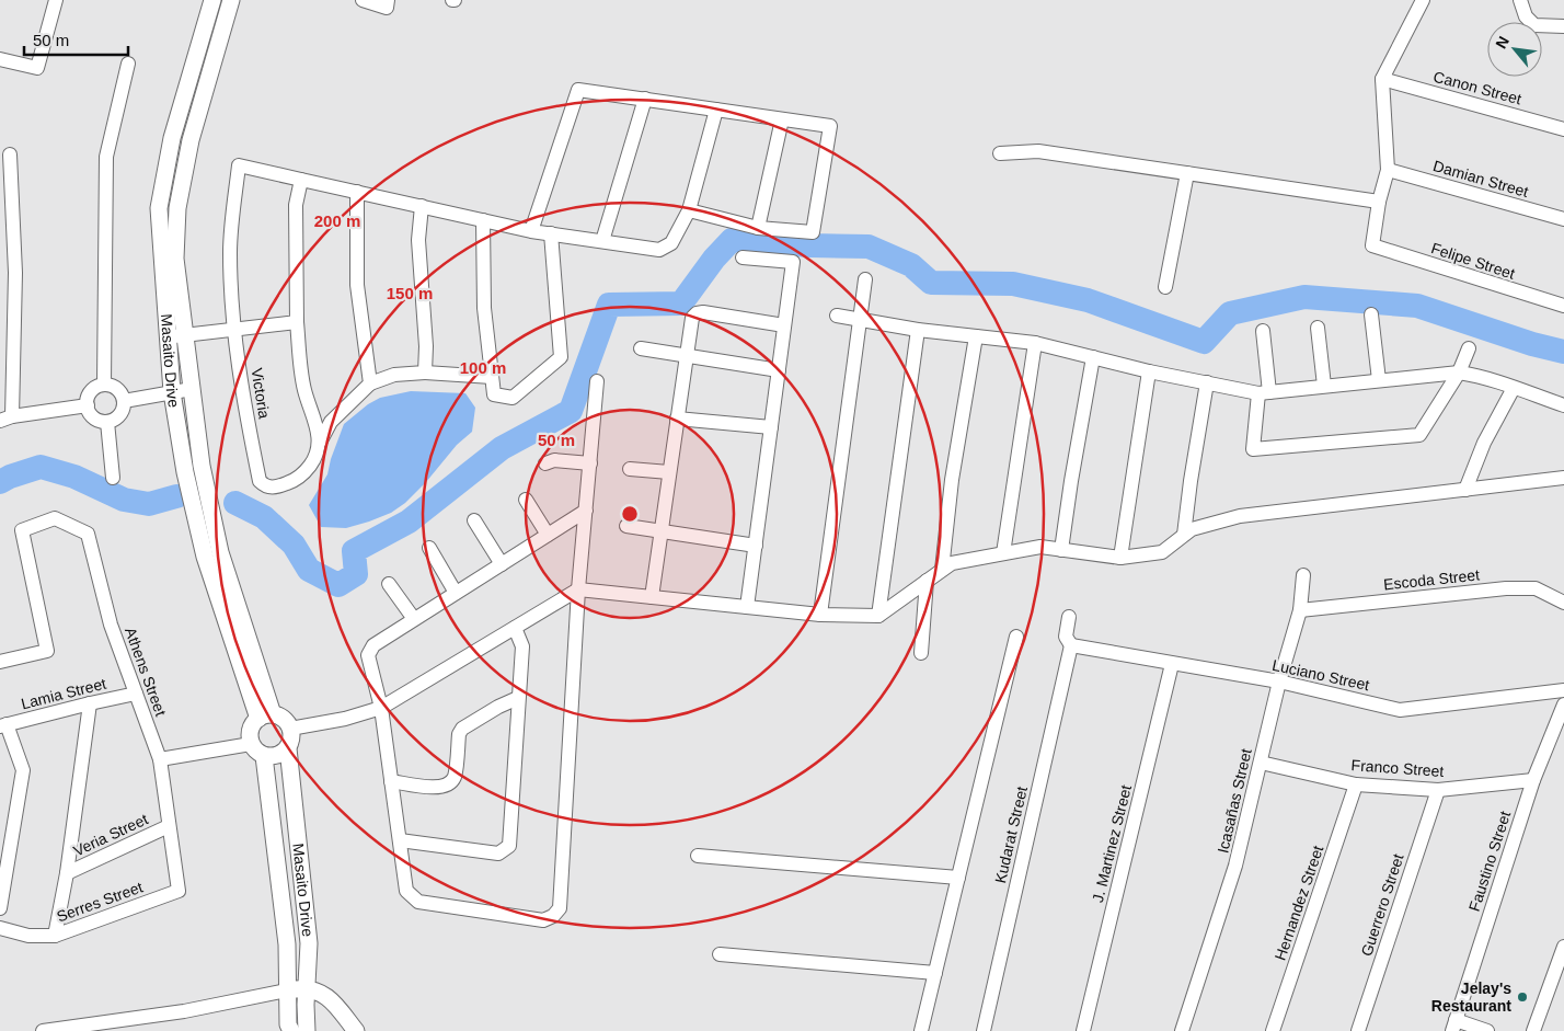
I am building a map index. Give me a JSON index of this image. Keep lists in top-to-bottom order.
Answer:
{
  "streets": {
    "street": [
      "Canon Street",
      "Damian Street",
      "Felipe Street",
      "Masaito Drive",
      "Victoria",
      "Escoda Street",
      "Athens Street",
      "Luciano Street",
      "Lamia Street",
      "Franco Street",
      "Icasañas Street",
      "Veria Street",
      "Kudarat Street",
      "J. Martinez Street",
      "Faustino Street",
      "Serres Street",
      "Hernandez Street",
      "Guerrero Street"
    ]
  },
  "crossings": [
    ["Escoda Street", "Icasañas Street"],
    ["Athens Street", "Lamia Street"],
    ["Athens Street", "Veria Street"],
    ["Athens Street", "Serres Street"],
    ["Luciano Street", "Icasañas Street"],
    ["Luciano Street", "Kudarat Street"],
    ["Luciano Street", "J. Martinez Street"],
    ["Franco Street", "Icasañas Street"],
    ["Franco Street", "Faustino Street"],
    ["Franco Street", "Hernandez Street"],
    ["Franco Street", "Guerrero Street"]
  ],
  "places": ["Jelay's Restaurant"],
  "scale_bar": "50 m",
  "north": "top left",
  "rings": [
    "200 m",
    "150 m",
    "100 m",
    "50 m"
  ]
}
